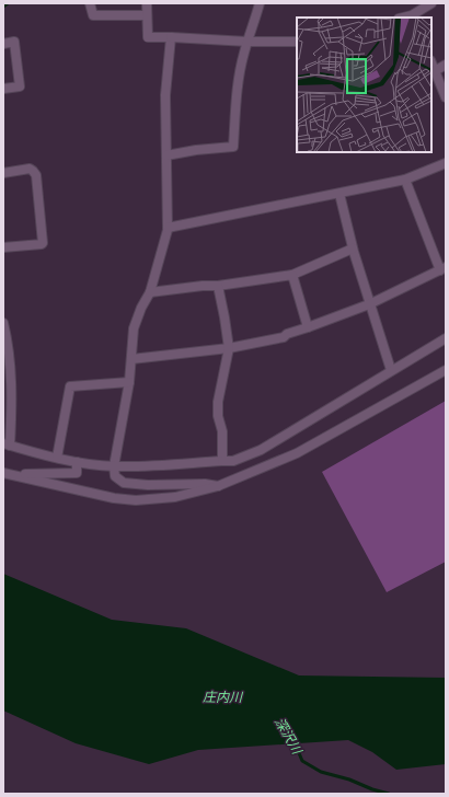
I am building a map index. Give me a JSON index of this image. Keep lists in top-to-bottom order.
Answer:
{
  "water": ["庄内川", "深沢川"]
}
